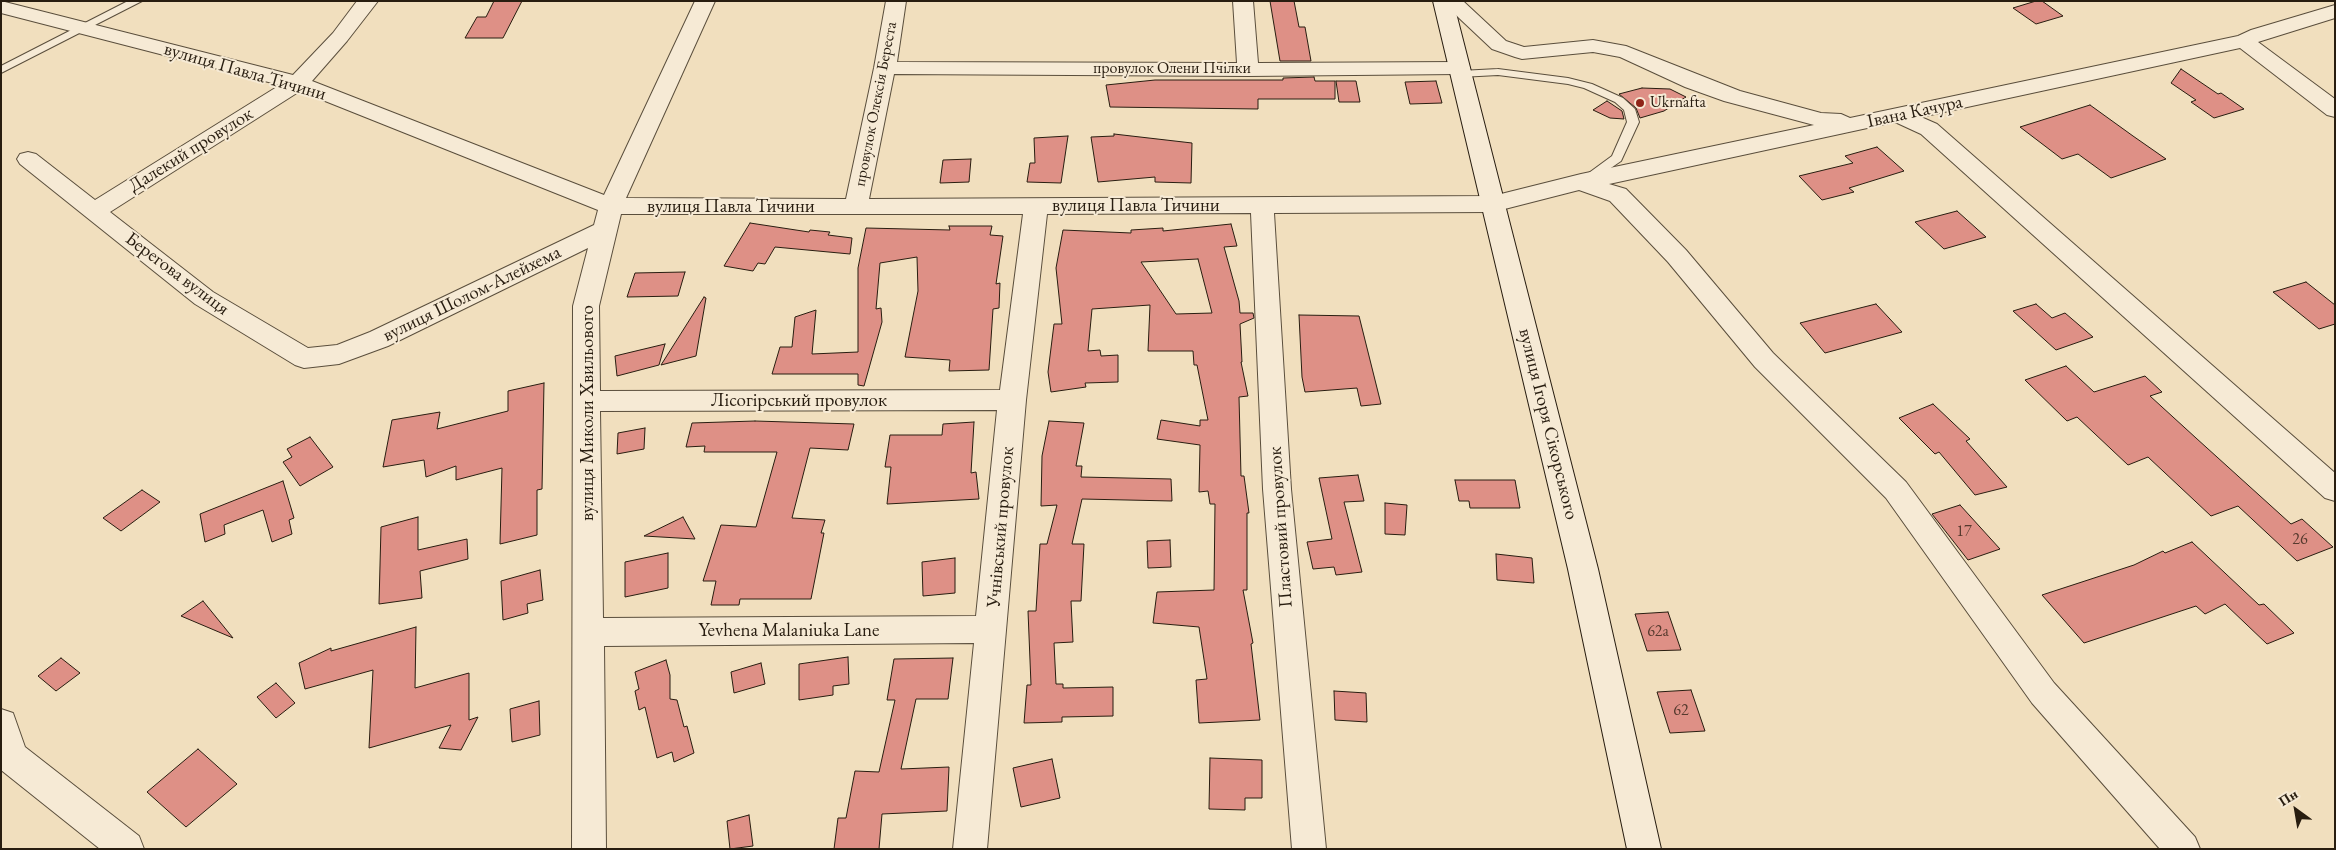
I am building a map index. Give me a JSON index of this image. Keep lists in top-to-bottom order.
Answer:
{
  "streets": {
    "street": [
      "провулок Олени Пчілки",
      "вулиця Павла Тичини",
      "провулок Олексія Береста",
      "Івана Качура",
      "Далекий провулок",
      "Берегова вулиця",
      "вулиця Шолом-Алейхема",
      "Лісогірський провулок",
      "вулиця Миколи Хвильового",
      "вулиця Ігоря Сікорського",
      "Учнівський провулок",
      "Пластовий провулок",
      "Yevhena Malaniuka Lane"
    ]
  },
  "crossings": [
    ["провулок Олени Пчілки", "провулок Олексія Береста"],
    ["провулок Олени Пчілки", "вулиця Ігоря Сікорського"],
    ["вулиця Павла Тичини", "провулок Олексія Береста"],
    ["вулиця Павла Тичини", "Івана Качура"],
    ["вулиця Павла Тичини", "Далекий провулок"],
    ["вулиця Павла Тичини", "вулиця Шолом-Алейхема"],
    ["вулиця Павла Тичини", "вулиця Миколи Хвильового"],
    ["вулиця Павла Тичини", "вулиця Ігоря Сікорського"],
    ["вулиця Павла Тичини", "Учнівський провулок"],
    ["вулиця Павла Тичини", "Пластовий провулок"],
    ["Івана Качура", "вулиця Ігоря Сікорського"],
    ["Далекий провулок", "Берегова вулиця"],
    ["Берегова вулиця", "вулиця Шолом-Алейхема"],
    ["вулиця Шолом-Алейхема", "вулиця Миколи Хвильового"],
    ["Лісогірський провулок", "вулиця Миколи Хвильового"],
    ["Лісогірський провулок", "Учнівський провулок"],
    ["вулиця Миколи Хвильового", "Yevhena Malaniuka Lane"],
    ["Учнівський провулок", "Yevhena Malaniuka Lane"]
  ],
  "places": ["Ukrnafta"],
  "house_numbers": [
    "17",
    "26",
    "62а",
    "62"
  ],
  "north": "top left"
}
